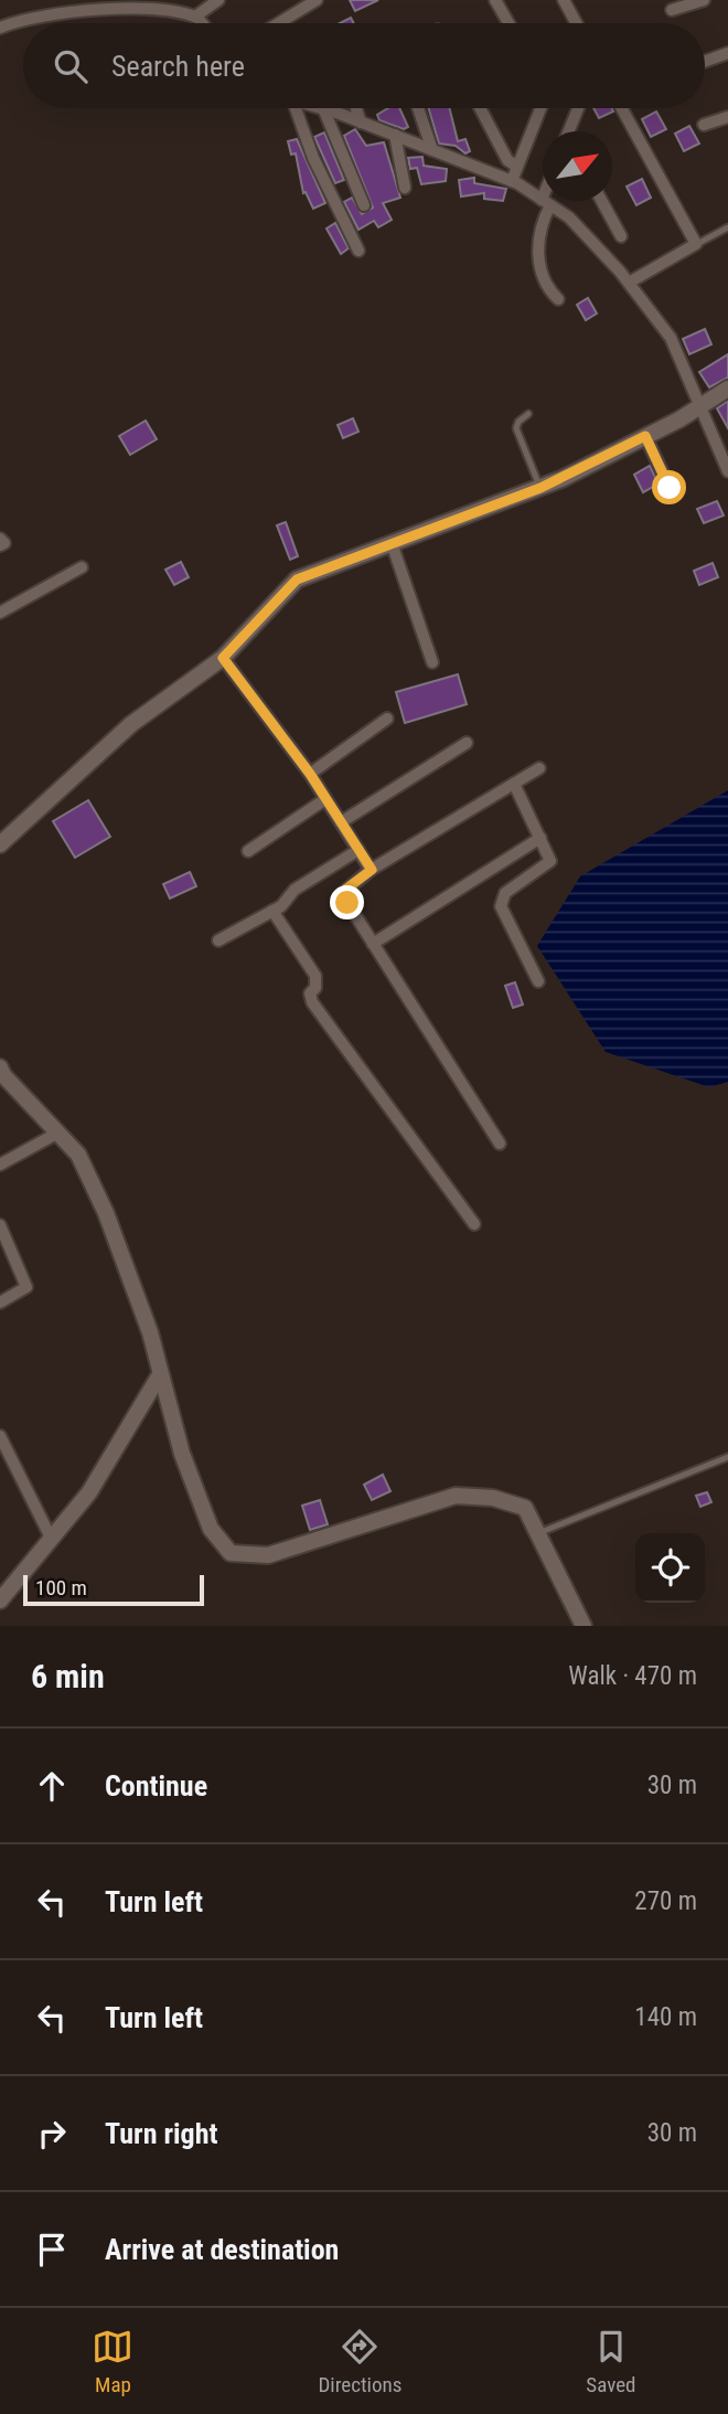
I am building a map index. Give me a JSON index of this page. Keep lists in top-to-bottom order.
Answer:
{
  "scale_bar": "100 m",
  "north": "top right",
  "page": {
    "search": "Search here",
    "scale": "100 m",
    "heading": ["6 min", "Walk · 470 m"],
    "list": [
      ["Continue", "30 m"],
      ["Turn left", "270 m"],
      ["Turn left", "140 m"],
      ["Turn right", "30 m"],
      "Arrive at destination"
    ],
    "nav": ["Map", "Directions", "Saved"]
  }
}
